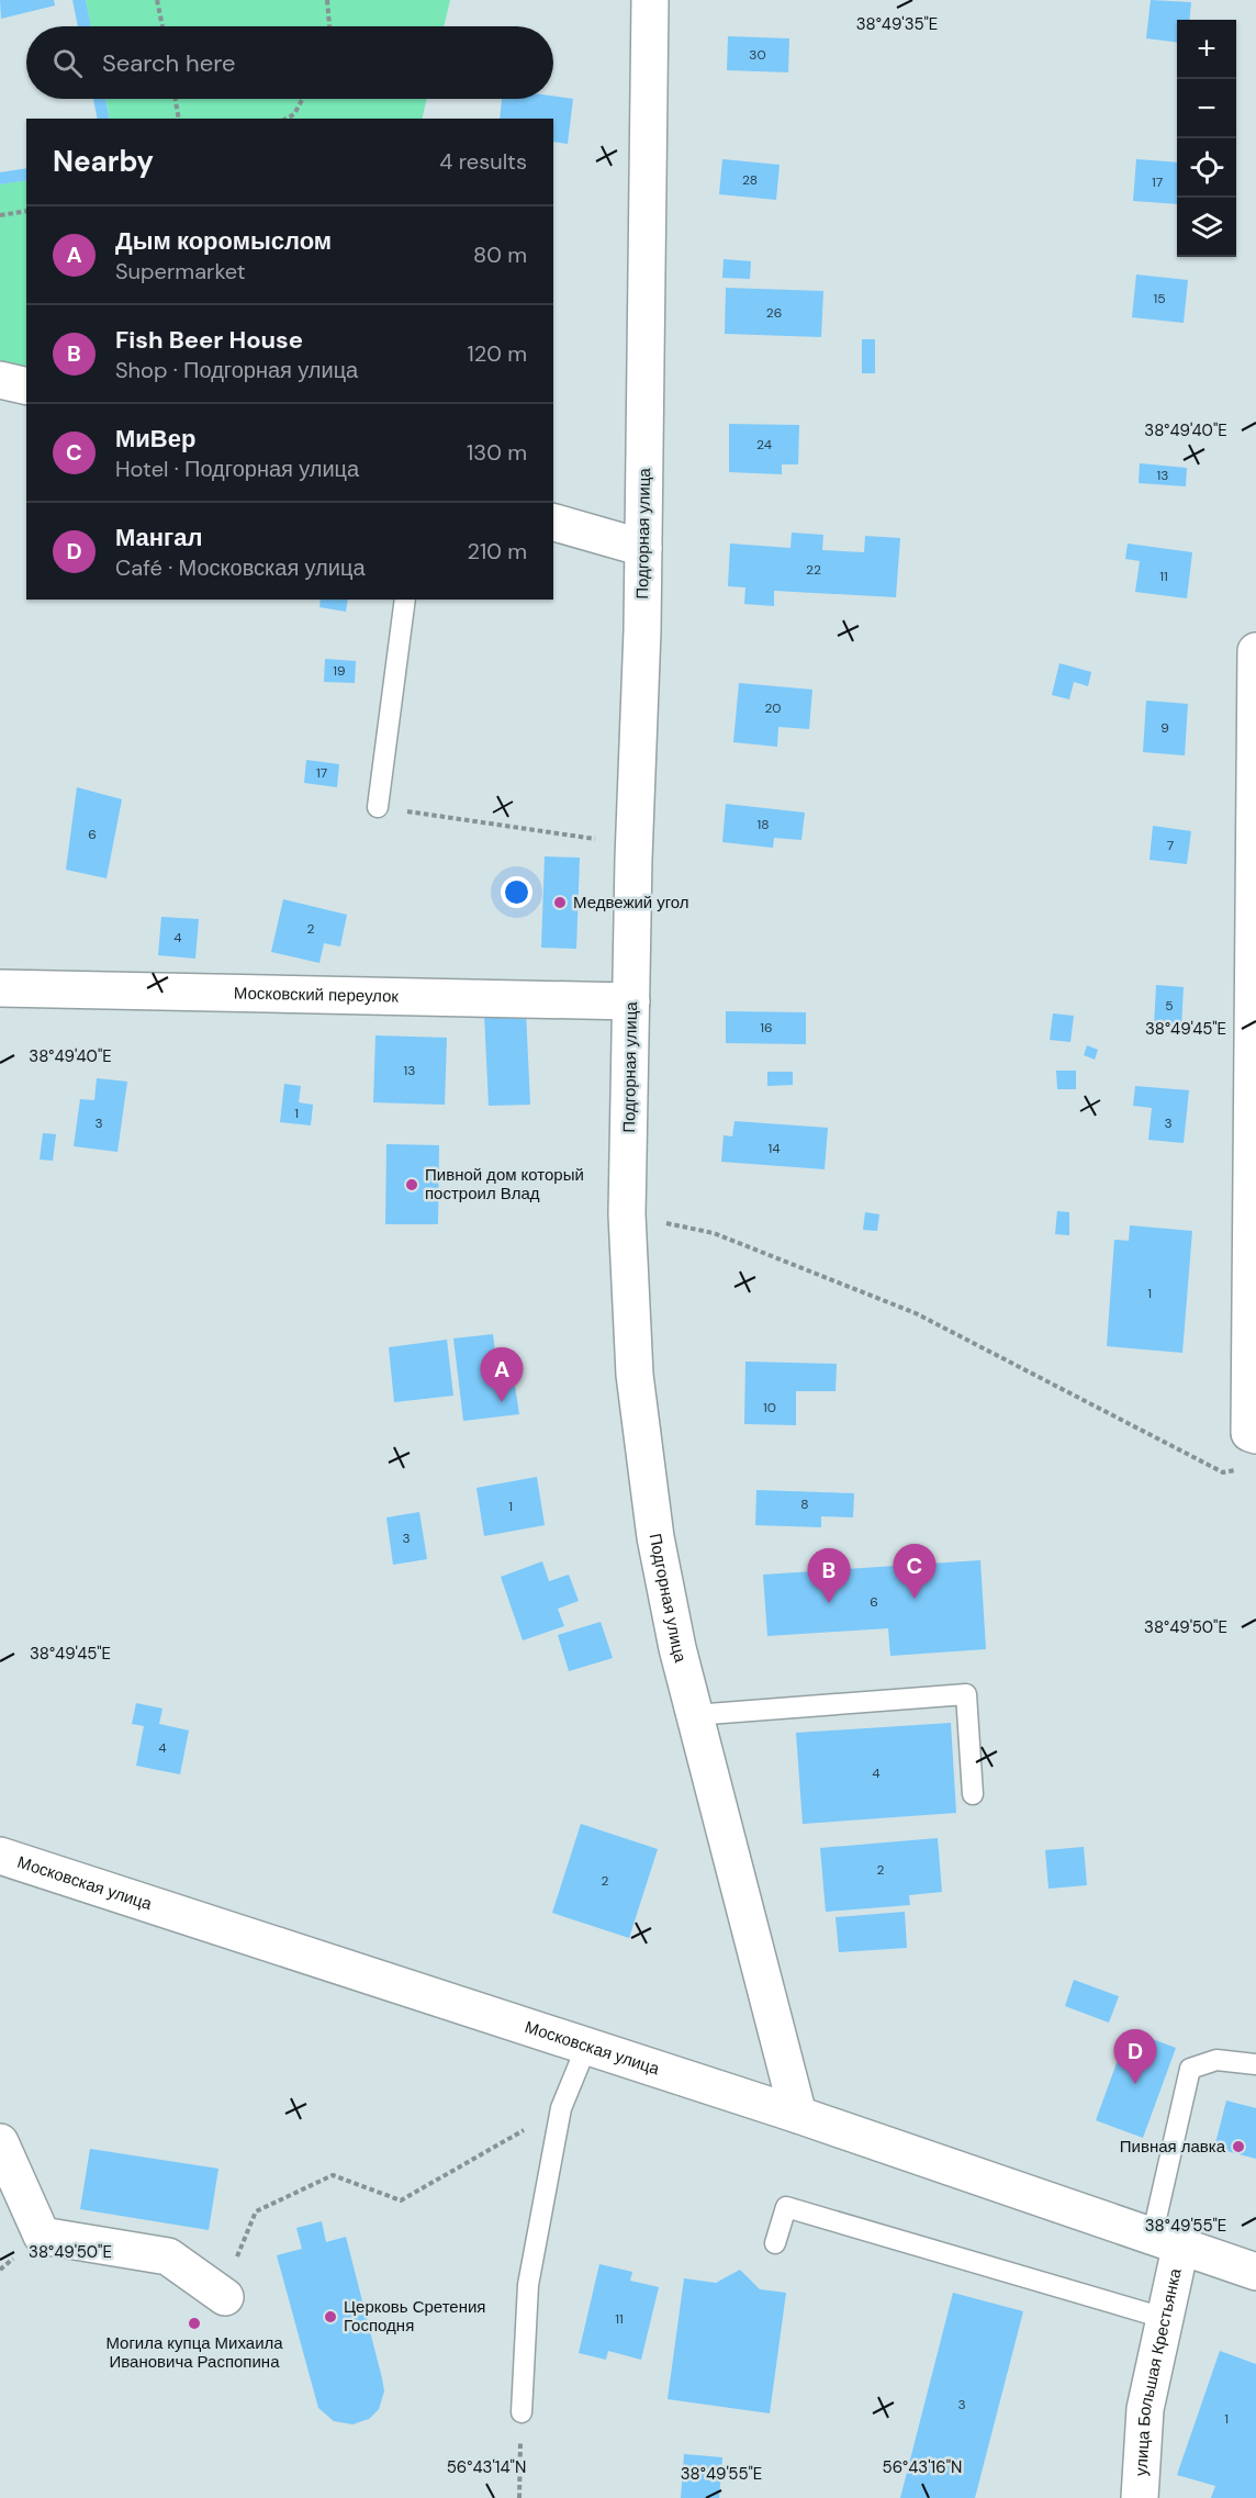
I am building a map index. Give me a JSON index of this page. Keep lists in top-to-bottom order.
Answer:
{
  "streets": {
    "main road": [
      "Подгорная улица",
      "Московский переулок",
      "Московская улица",
      "улица Большая Крестьянка"
    ]
  },
  "crossings": [
    ["Подгорная улица", "Московский переулок"],
    ["Подгорная улица", "Московская улица"],
    ["Московская улица", "улица Большая Крестьянка"]
  ],
  "places": [
    "Медвежий угол",
    "Пивной дом который построил Влад",
    "Пивная лавка",
    "Церковь Сретения Господня",
    "Могила купца Михаила Ивановича Распопина"
  ],
  "house_numbers": [
    "30",
    "28",
    "17",
    "15",
    "26",
    "24",
    "13",
    "22",
    "11",
    "19",
    "20",
    "9",
    "17",
    "18",
    "6",
    "7",
    "2",
    "4",
    "5",
    "16",
    "13",
    "1",
    "3",
    "3",
    "14",
    "1",
    "10",
    "8",
    "1",
    "3",
    "6",
    "4",
    "4",
    "2",
    "2",
    "11",
    "3",
    "1"
  ],
  "page": {
    "map_buttons": ["+", "−"],
    "search": "Search here",
    "heading": ["Nearby", "4 results"],
    "list": [
      {
        "mark": "A",
        "name": "Дым коромыслом",
        "note": "Supermarket",
        "value": "80 m"
      },
      {
        "mark": "B",
        "name": "Fish Beer House",
        "note": "Shop · Подгорная улица",
        "value": "120 m"
      },
      {
        "mark": "C",
        "name": "МиВер",
        "note": "Hotel · Подгорная улица",
        "value": "130 m"
      },
      {
        "mark": "D",
        "name": "Мангал",
        "note": "Café · Московская улица",
        "value": "210 m"
      }
    ],
    "pins": [
      "A",
      "C",
      "B",
      "D"
    ]
  },
  "coordinates": [
    "38°49'35\"E",
    "38°49'40\"E",
    "38°49'45\"E",
    "38°49'50\"E",
    "38°49'55\"E",
    "56°43'14\"N",
    "56°43'16\"N"
  ]
}
